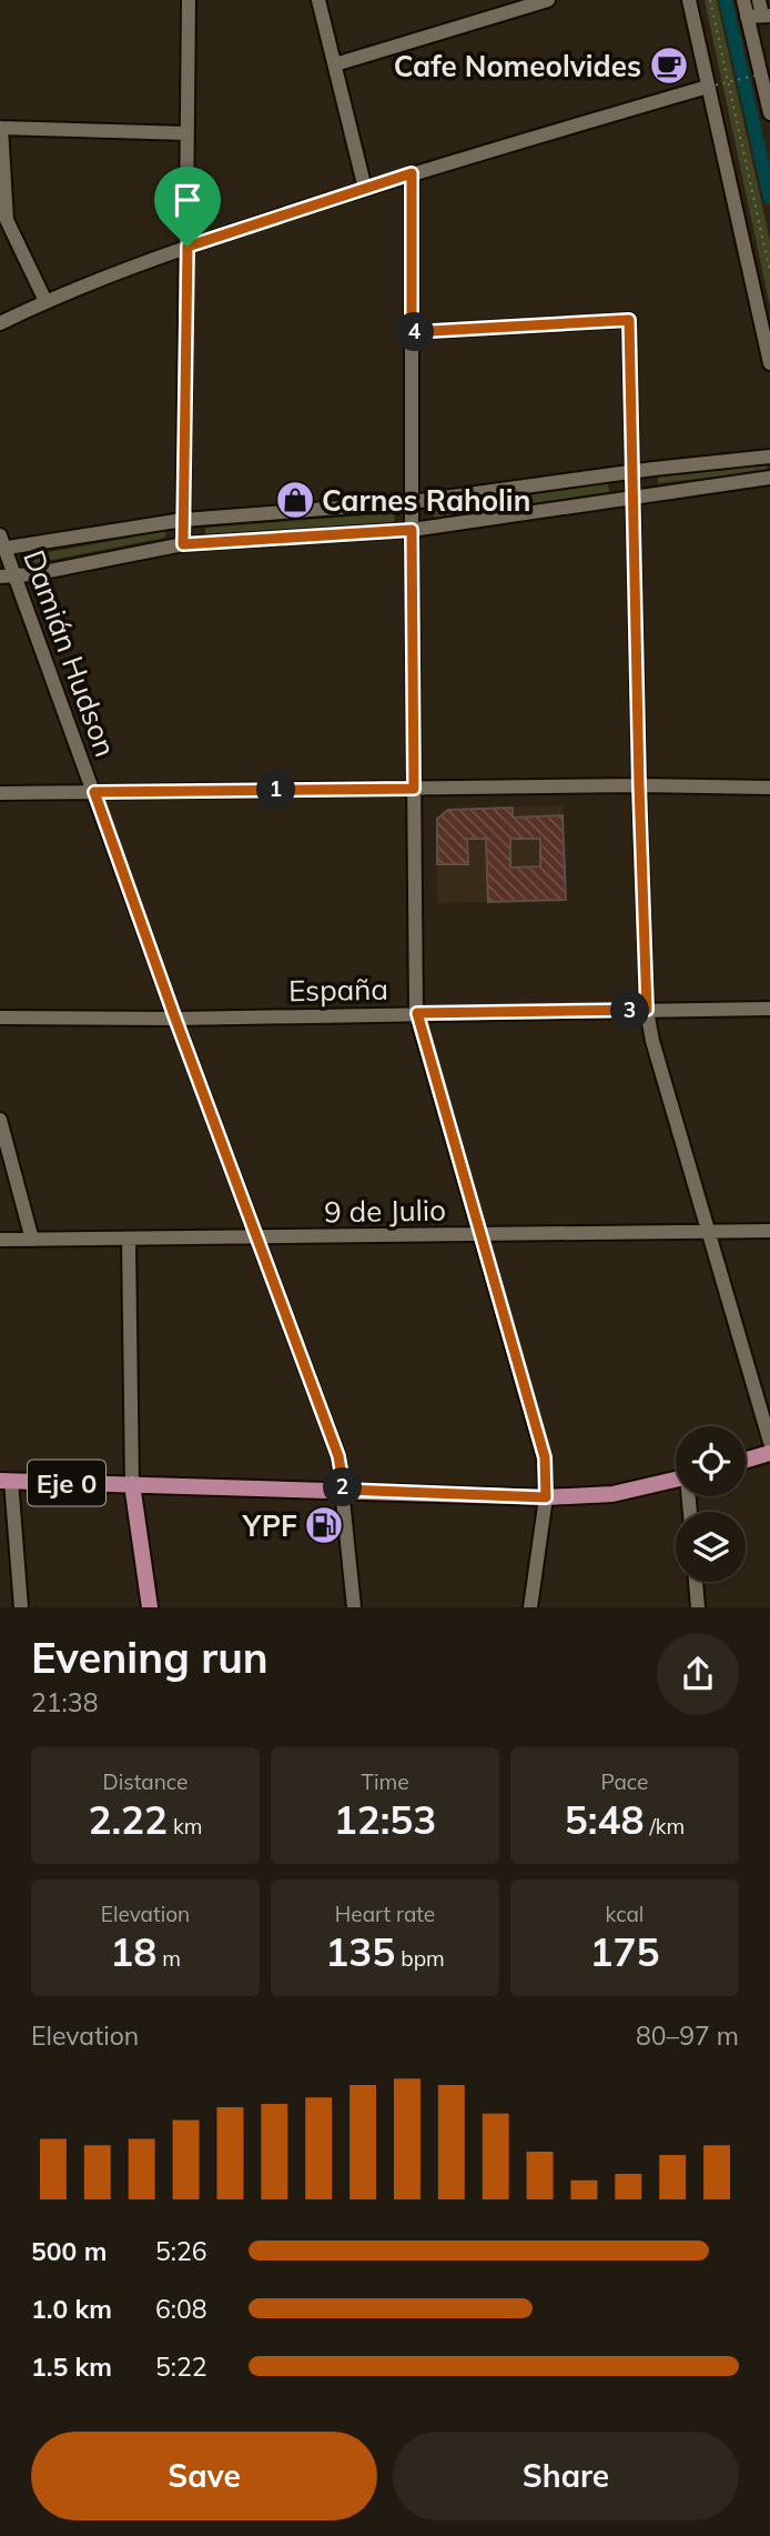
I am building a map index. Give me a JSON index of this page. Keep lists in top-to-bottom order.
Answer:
{
  "streets": {
    "main road": ["Eje 0"],
    "street": ["Damián Hudson", "España", "9 de Julio"]
  },
  "crossings": [
    ["Damián Hudson", "España"],
    ["Damián Hudson", "9 de Julio"],
    ["Damián Hudson", "Eje 0"]
  ],
  "places": {
    "cafe": ["Cafe Nomeolvides"],
    "shop": ["Carnes Raholin"],
    "fuel station": ["YPF"]
  },
  "page": {
    "pins": [
      "4",
      "1",
      "3",
      "2"
    ],
    "heading": ["Evening run", "21:38"],
    "stats": [
      ["Distance", "2.22 km"],
      ["Time", "12:53"],
      ["Pace", "5:48 /km"],
      ["Elevation", "18 m"],
      ["Heart rate", "135 bpm"],
      ["kcal", "175"]
    ],
    "chart": ["Elevation", "80–97 m"],
    "list": [
      {
        "name": "500 m",
        "note": "5:26"
      },
      {
        "name": "1.0 km",
        "note": "6:08"
      },
      {
        "name": "1.5 km",
        "note": "5:22"
      }
    ],
    "buttons": ["Save", "Share"]
  }
}
